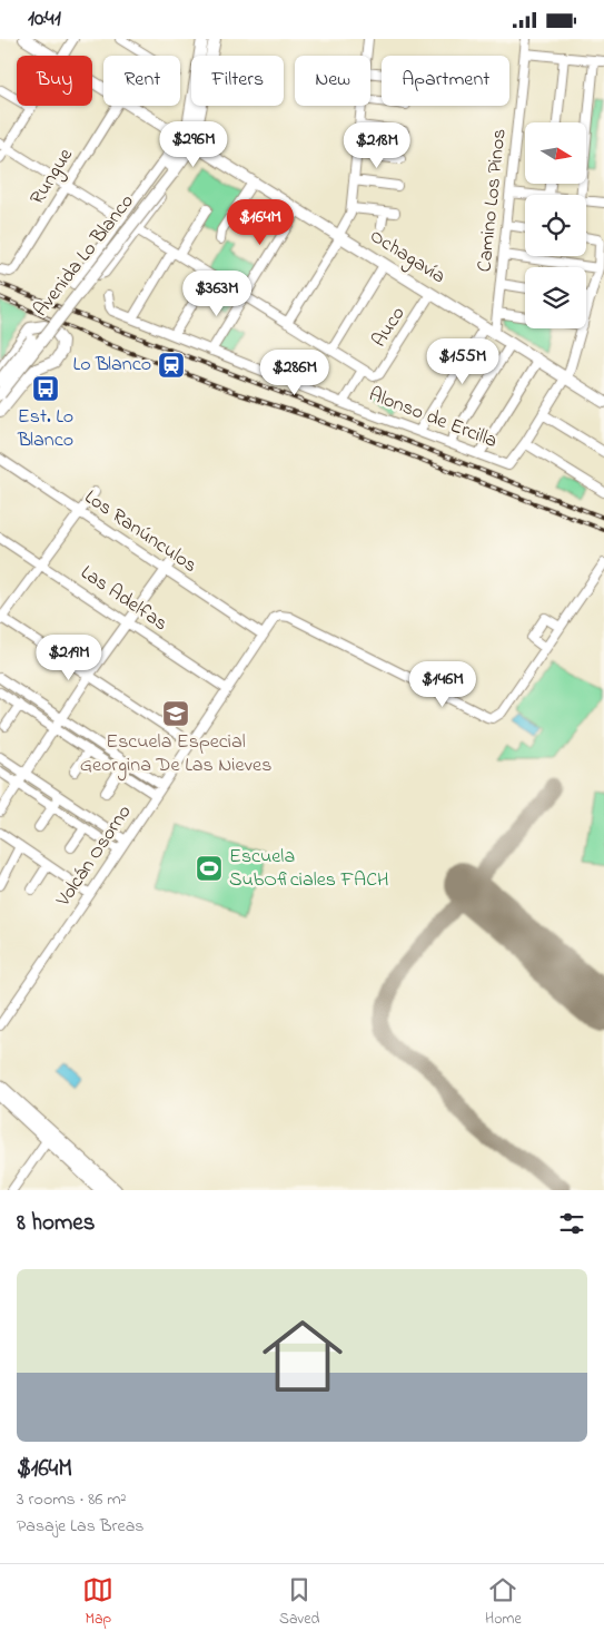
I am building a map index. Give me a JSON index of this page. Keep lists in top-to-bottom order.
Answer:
{
  "streets": {
    "main road": ["Avenida Lo Blanco", "Ochagavía"],
    "street": [
      "Rungue",
      "Camino Los Pinos",
      "Auco",
      "Alonso de Ercilla",
      "Los Ranúnculos",
      "Las Adelfas",
      "Volcán Osorno"
    ]
  },
  "crossings": [
    ["Camino Los Pinos", "Ochagavía"],
    ["Avenida Lo Blanco", "Ochagavía"],
    ["Ochagavía", "Auco"],
    ["Auco", "Alonso de Ercilla"],
    ["Los Ranúnculos", "Volcán Osorno"],
    ["Las Adelfas", "Volcán Osorno"]
  ],
  "places": {
    "station": ["Lo Blanco"],
    "bus stop": ["Est. Lo Blanco"],
    "school or university": ["Escuela Especial Georgina De Las Nieves"],
    "sports": ["Escuela SubOficiales FACH"]
  },
  "north": "right",
  "page": {
    "status": "10:41",
    "chip": [
      "Buy",
      "Rent",
      "Filters",
      "New",
      "Apartment"
    ],
    "price": [
      "$296M",
      "$218M",
      "$164M",
      "$363M",
      "$155M",
      "$286M",
      "$219M",
      "$146M"
    ],
    "heading": "8 homes",
    "list": [
      {
        "name": "$164M",
        "note": "3 rooms · 86 m² · Pasaje Las Breas"
      }
    ],
    "tabs": ["Map", "Saved", "Home"]
  }
}
